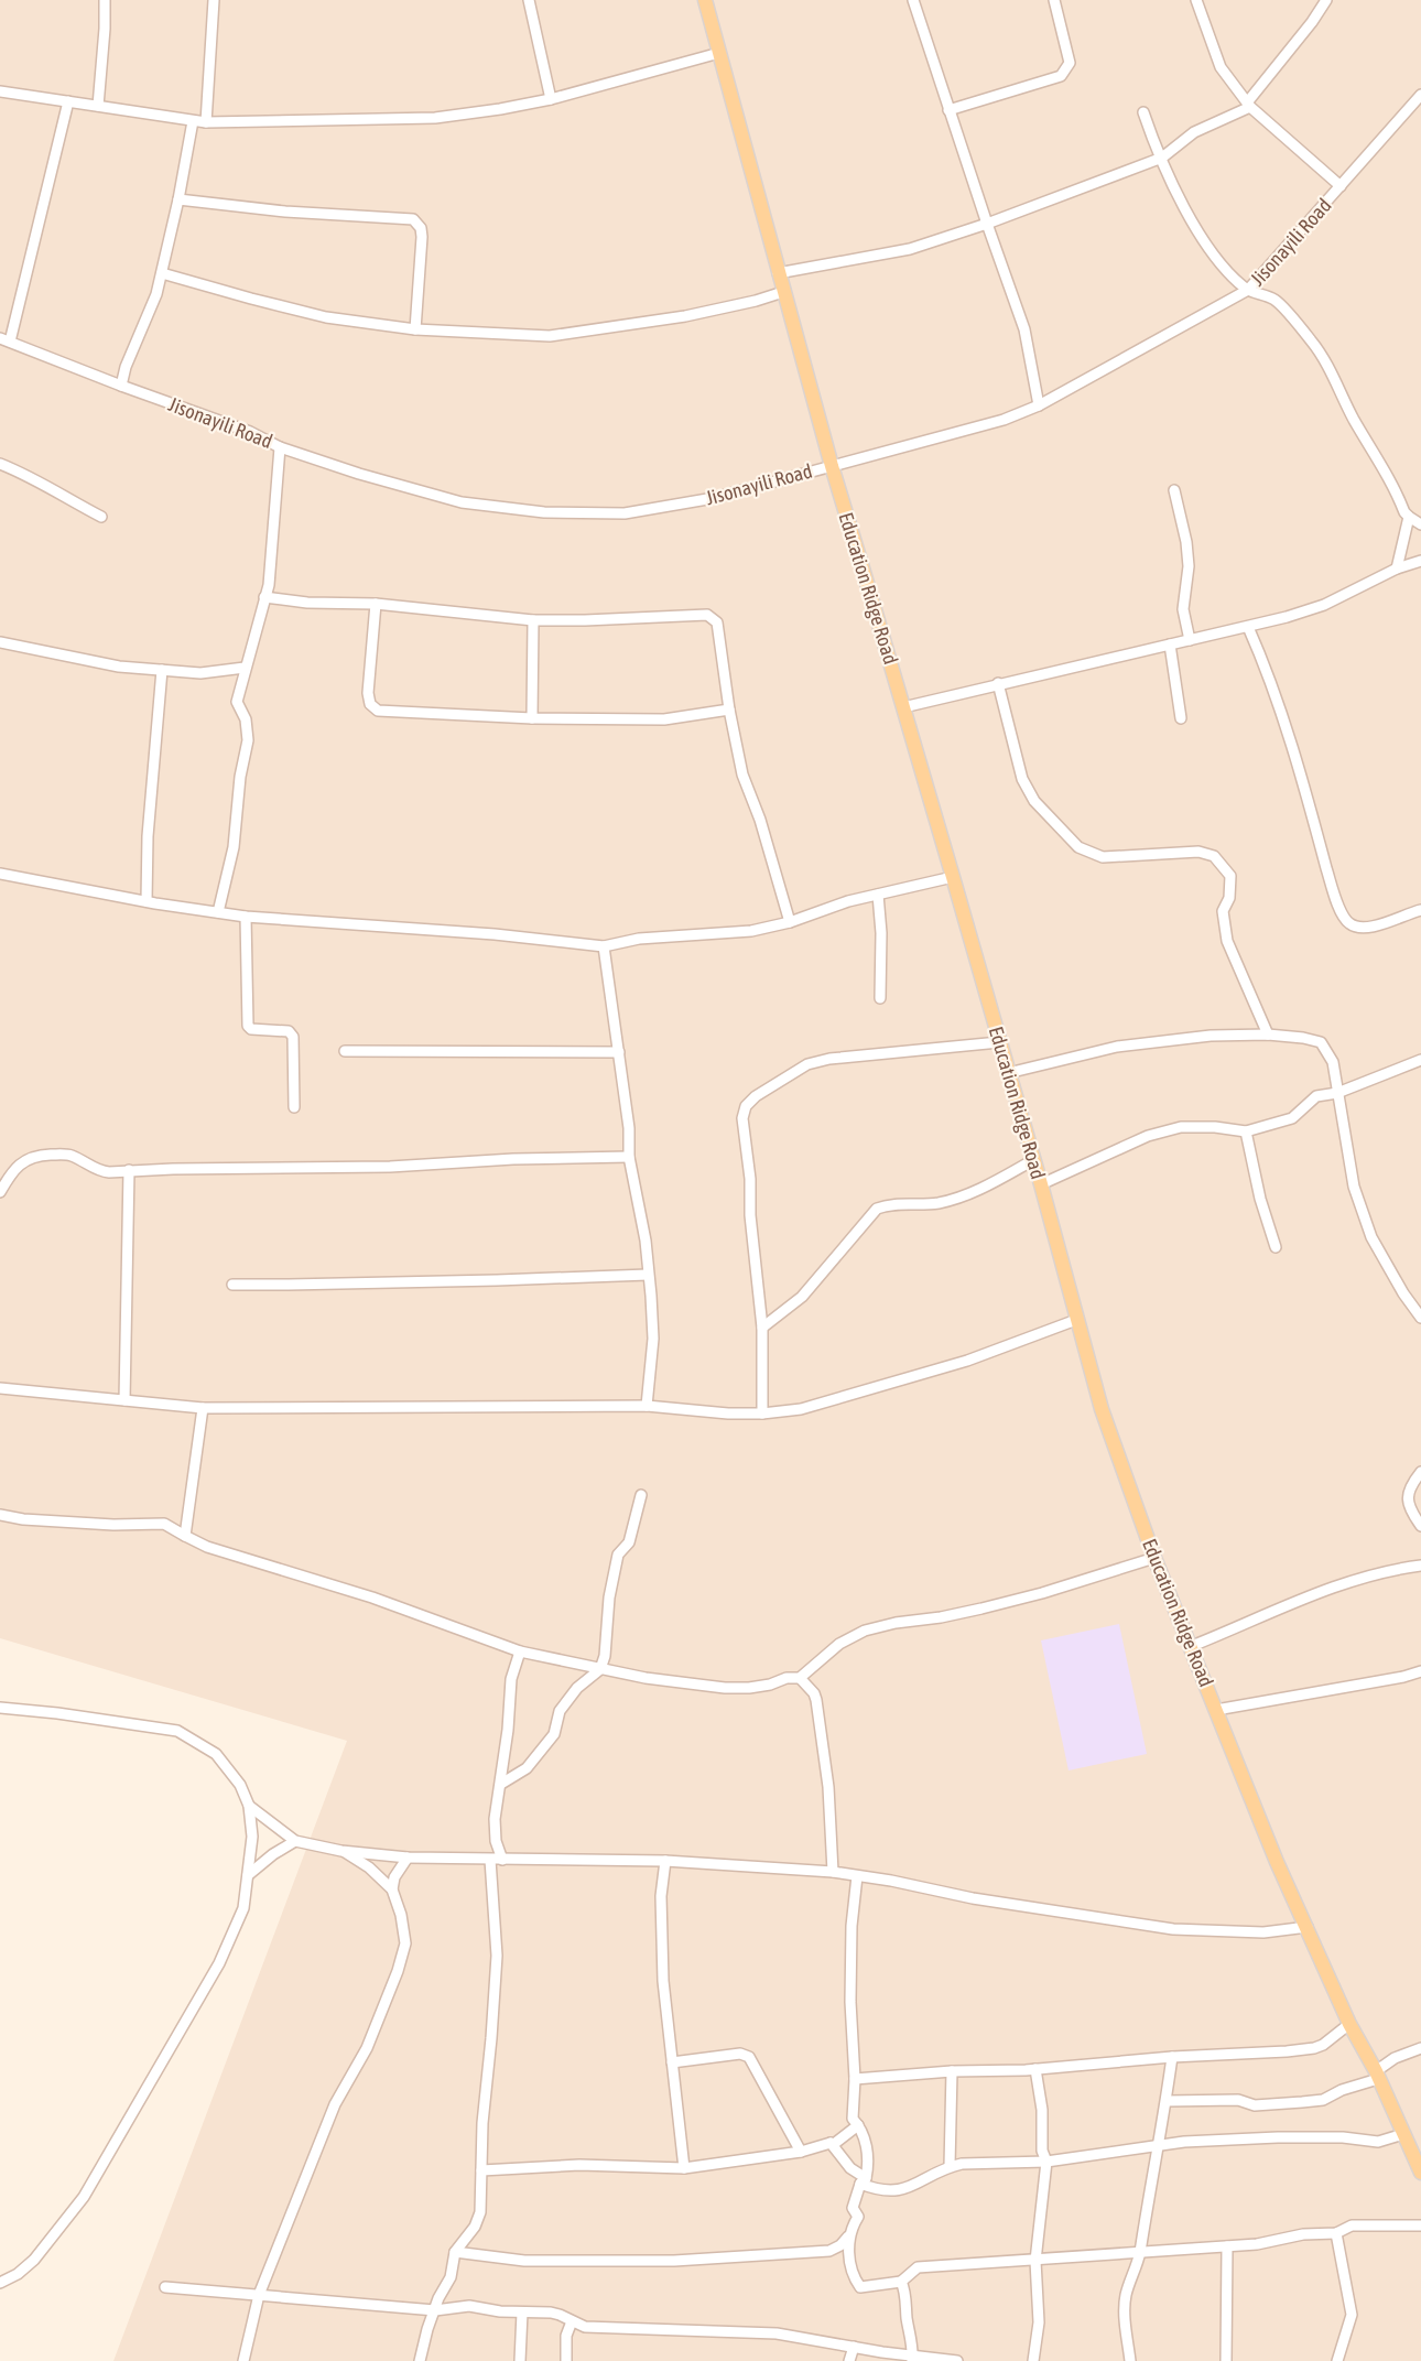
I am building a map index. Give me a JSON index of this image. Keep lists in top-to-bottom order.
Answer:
{
  "streets": {
    "main road": ["Education Ridge Road"],
    "street": ["Jisonayili Road"]
  },
  "crossings": [
    ["Jisonayili Road", "Education Ridge Road"]
  ]
}
